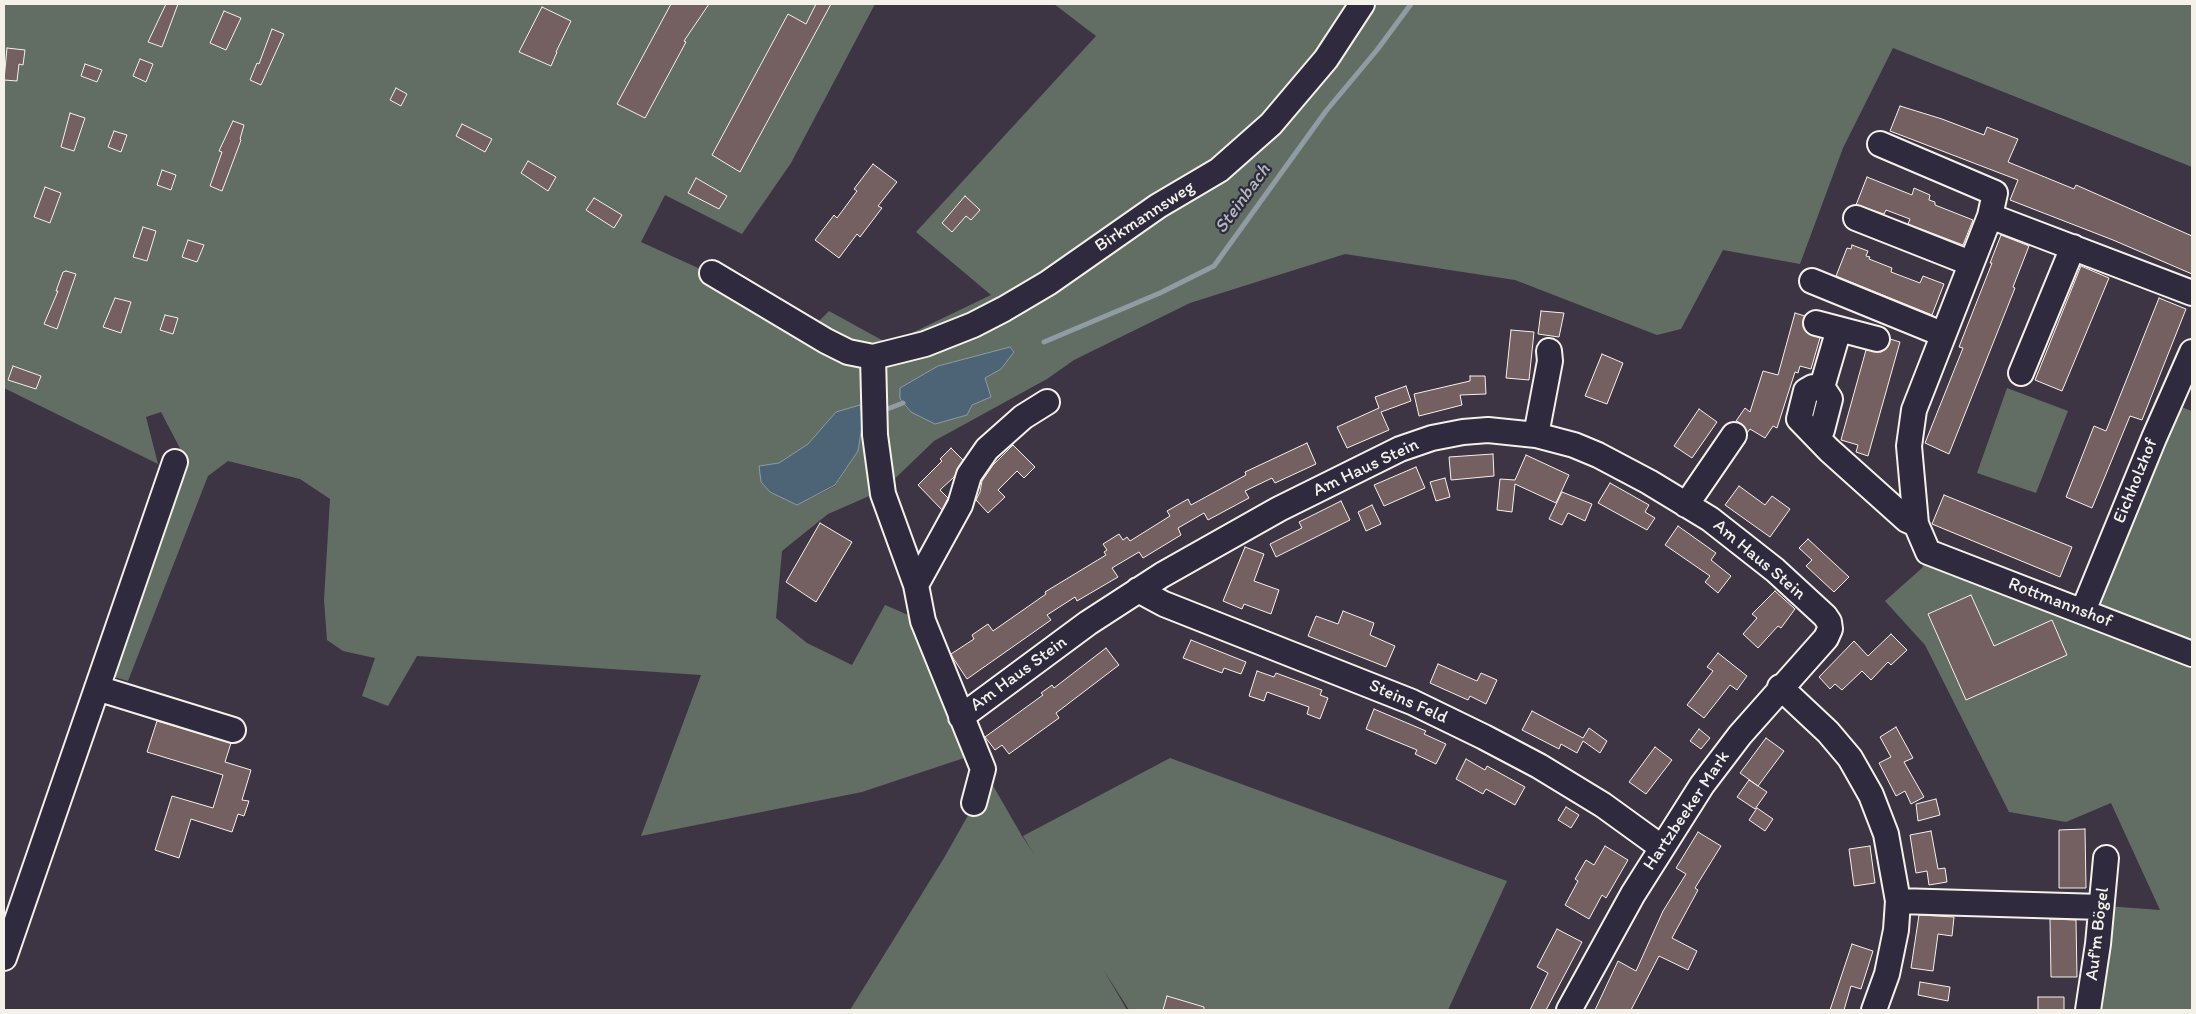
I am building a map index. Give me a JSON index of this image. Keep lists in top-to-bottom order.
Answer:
{
  "streets": {
    "street": [
      "Birkmannsweg",
      "Am Haus Stein",
      "Eichholzhof",
      "Rottmannshof",
      "Steins Feld",
      "Hartzbeeker Mark",
      "Auf'm Bögel"
    ]
  },
  "crossings": [
    ["Am Haus Stein", "Steins Feld"],
    ["Am Haus Stein", "Hartzbeeker Mark"],
    ["Eichholzhof", "Rottmannshof"],
    ["Steins Feld", "Hartzbeeker Mark"]
  ],
  "water": ["Steinbach"]
}
